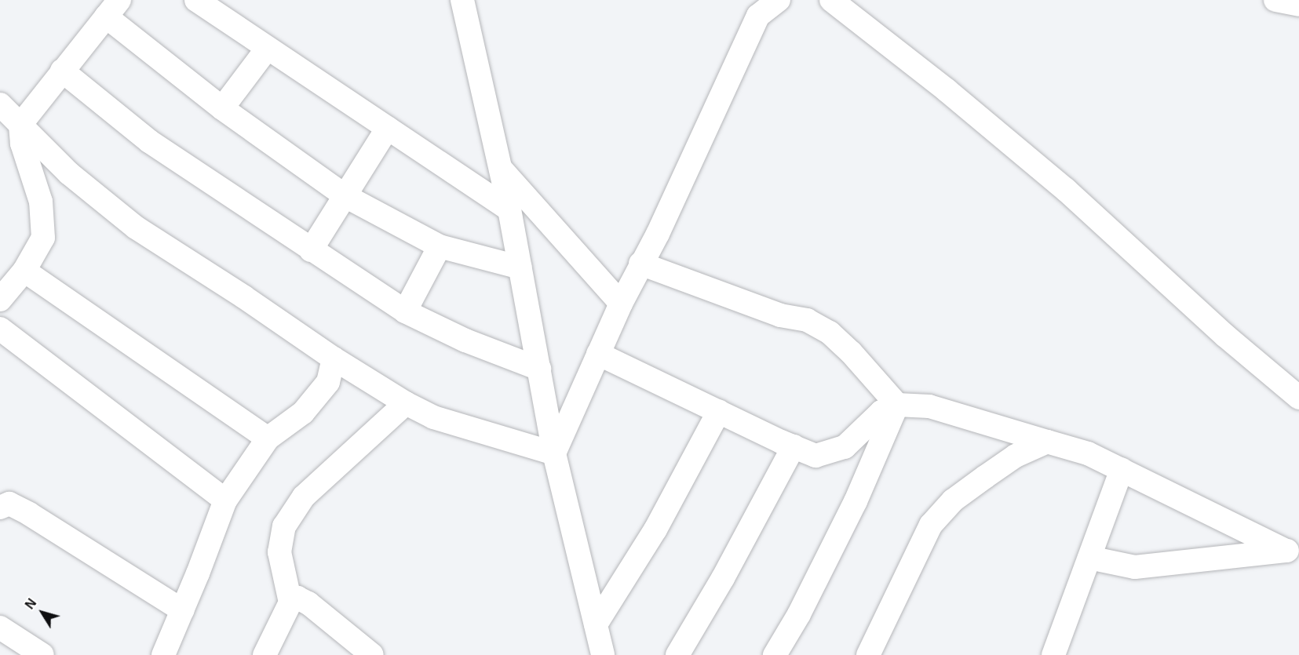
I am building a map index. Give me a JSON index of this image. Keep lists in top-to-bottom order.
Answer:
{
  "north": "top left"
}
